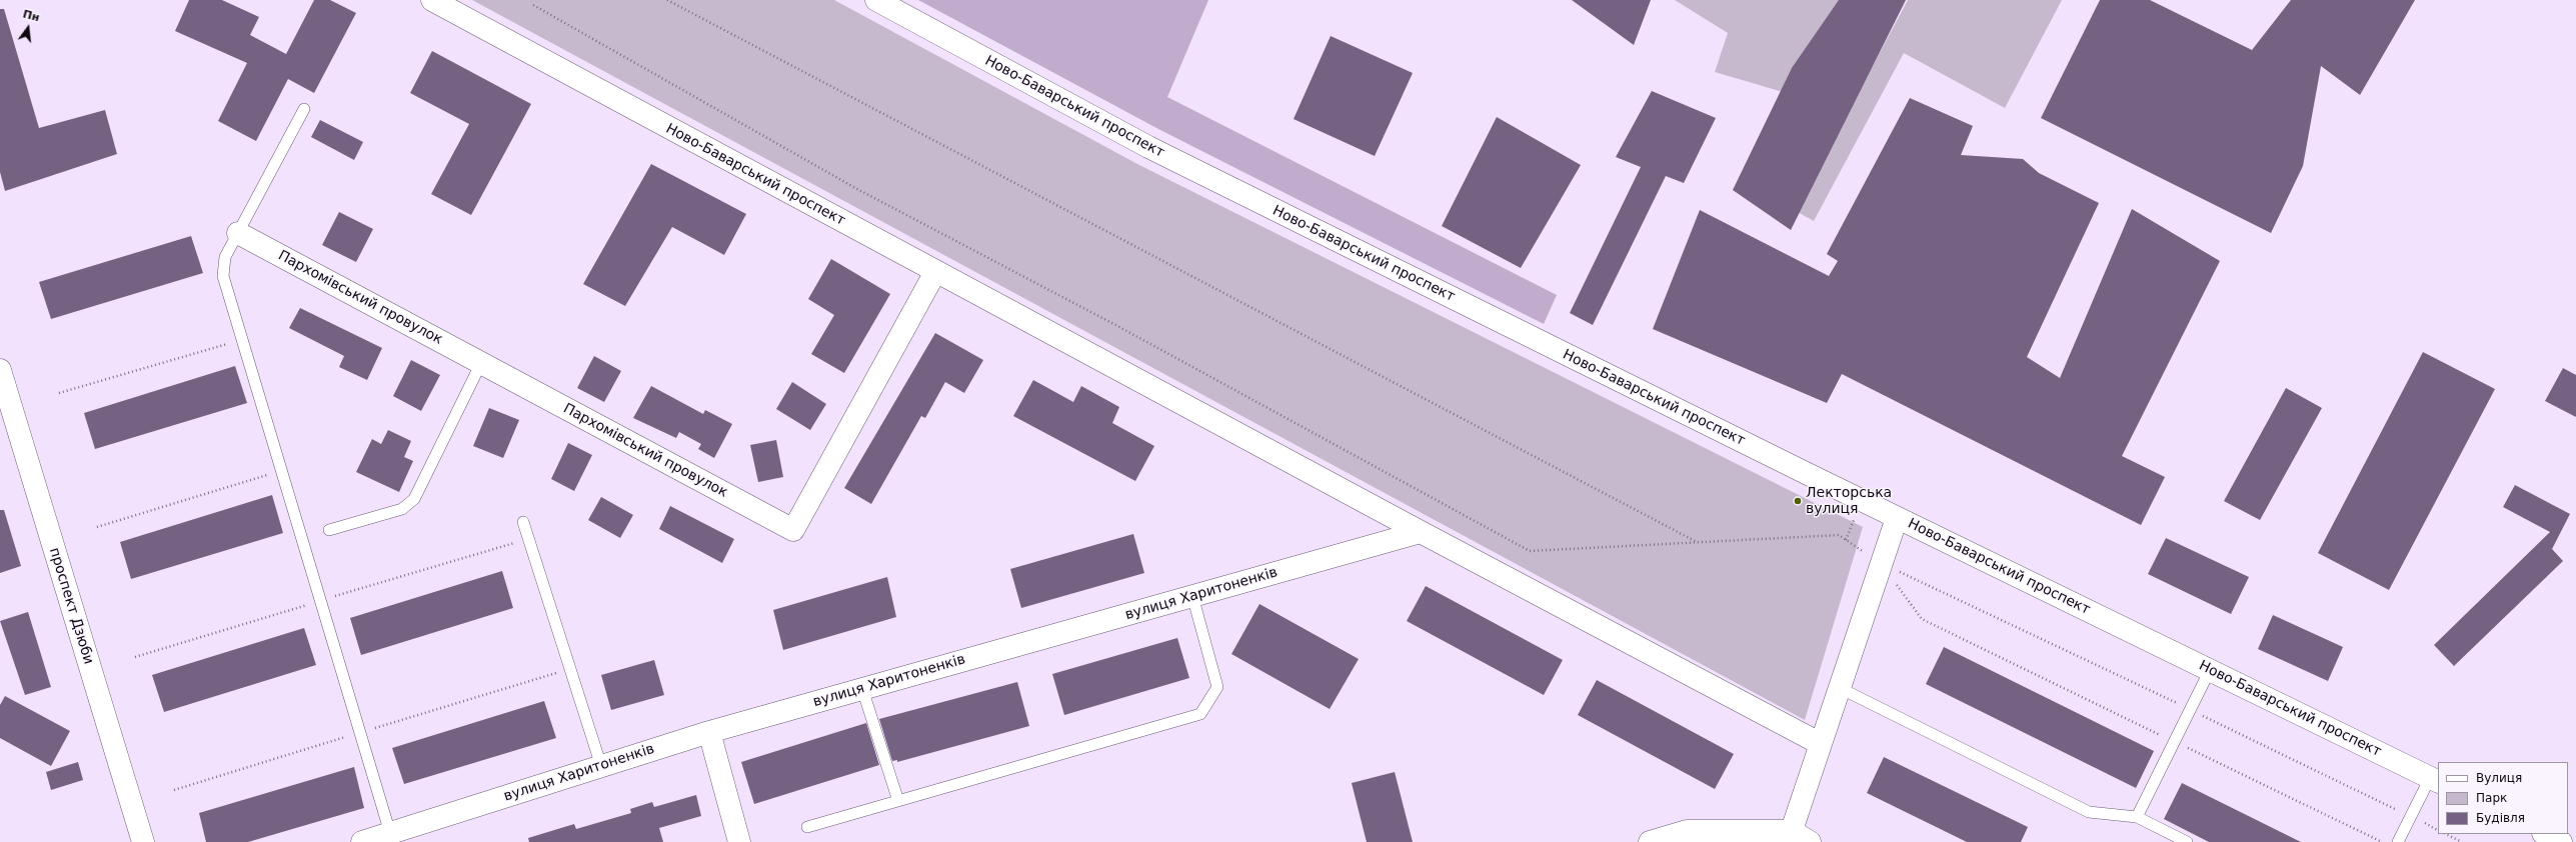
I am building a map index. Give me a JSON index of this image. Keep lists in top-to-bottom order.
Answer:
{
  "streets": {
    "street": [
      "Ново-Баварський проспект",
      "Пархомівський провулок",
      "вулиця Харитоненків",
      "проспект Дзюби"
    ]
  },
  "crossings": [
    ["Ново-Баварський проспект", "Пархомівський провулок"],
    ["Ново-Баварський проспект", "вулиця Харитоненків"]
  ],
  "places": ["Лекторська вулиця"],
  "legend": ["Вулиця", "Парк", "Будівля"],
  "north": "top"
}
